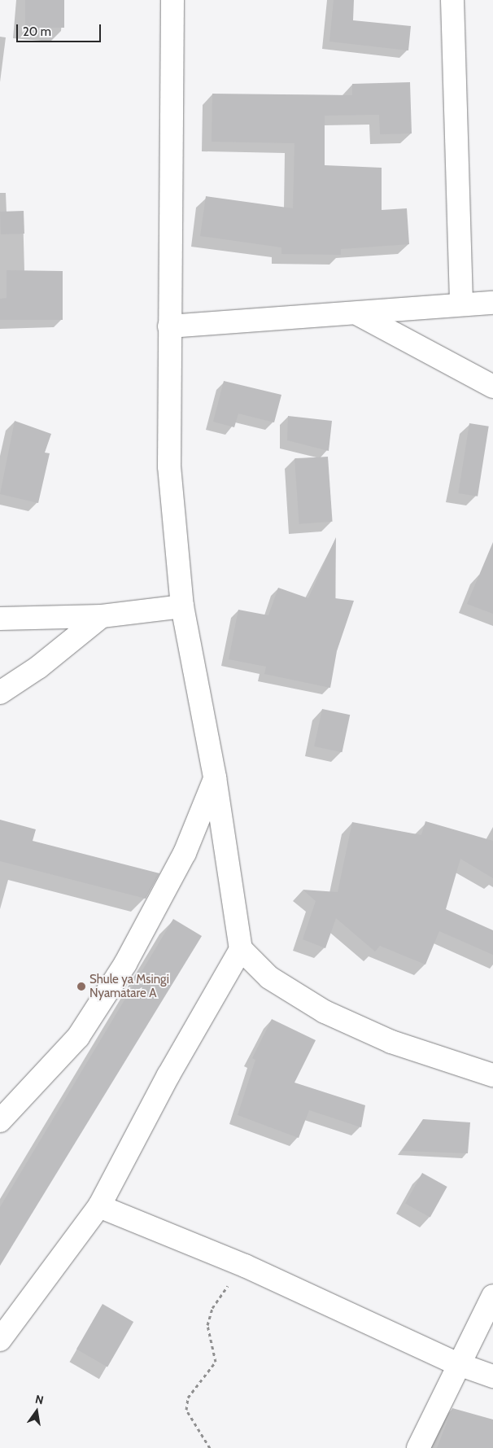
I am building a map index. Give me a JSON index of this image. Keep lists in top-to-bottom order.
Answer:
{
  "places": ["Shule ya Msingi Nyamatare A"],
  "scale_bar": "20 m",
  "north": "top"
}
